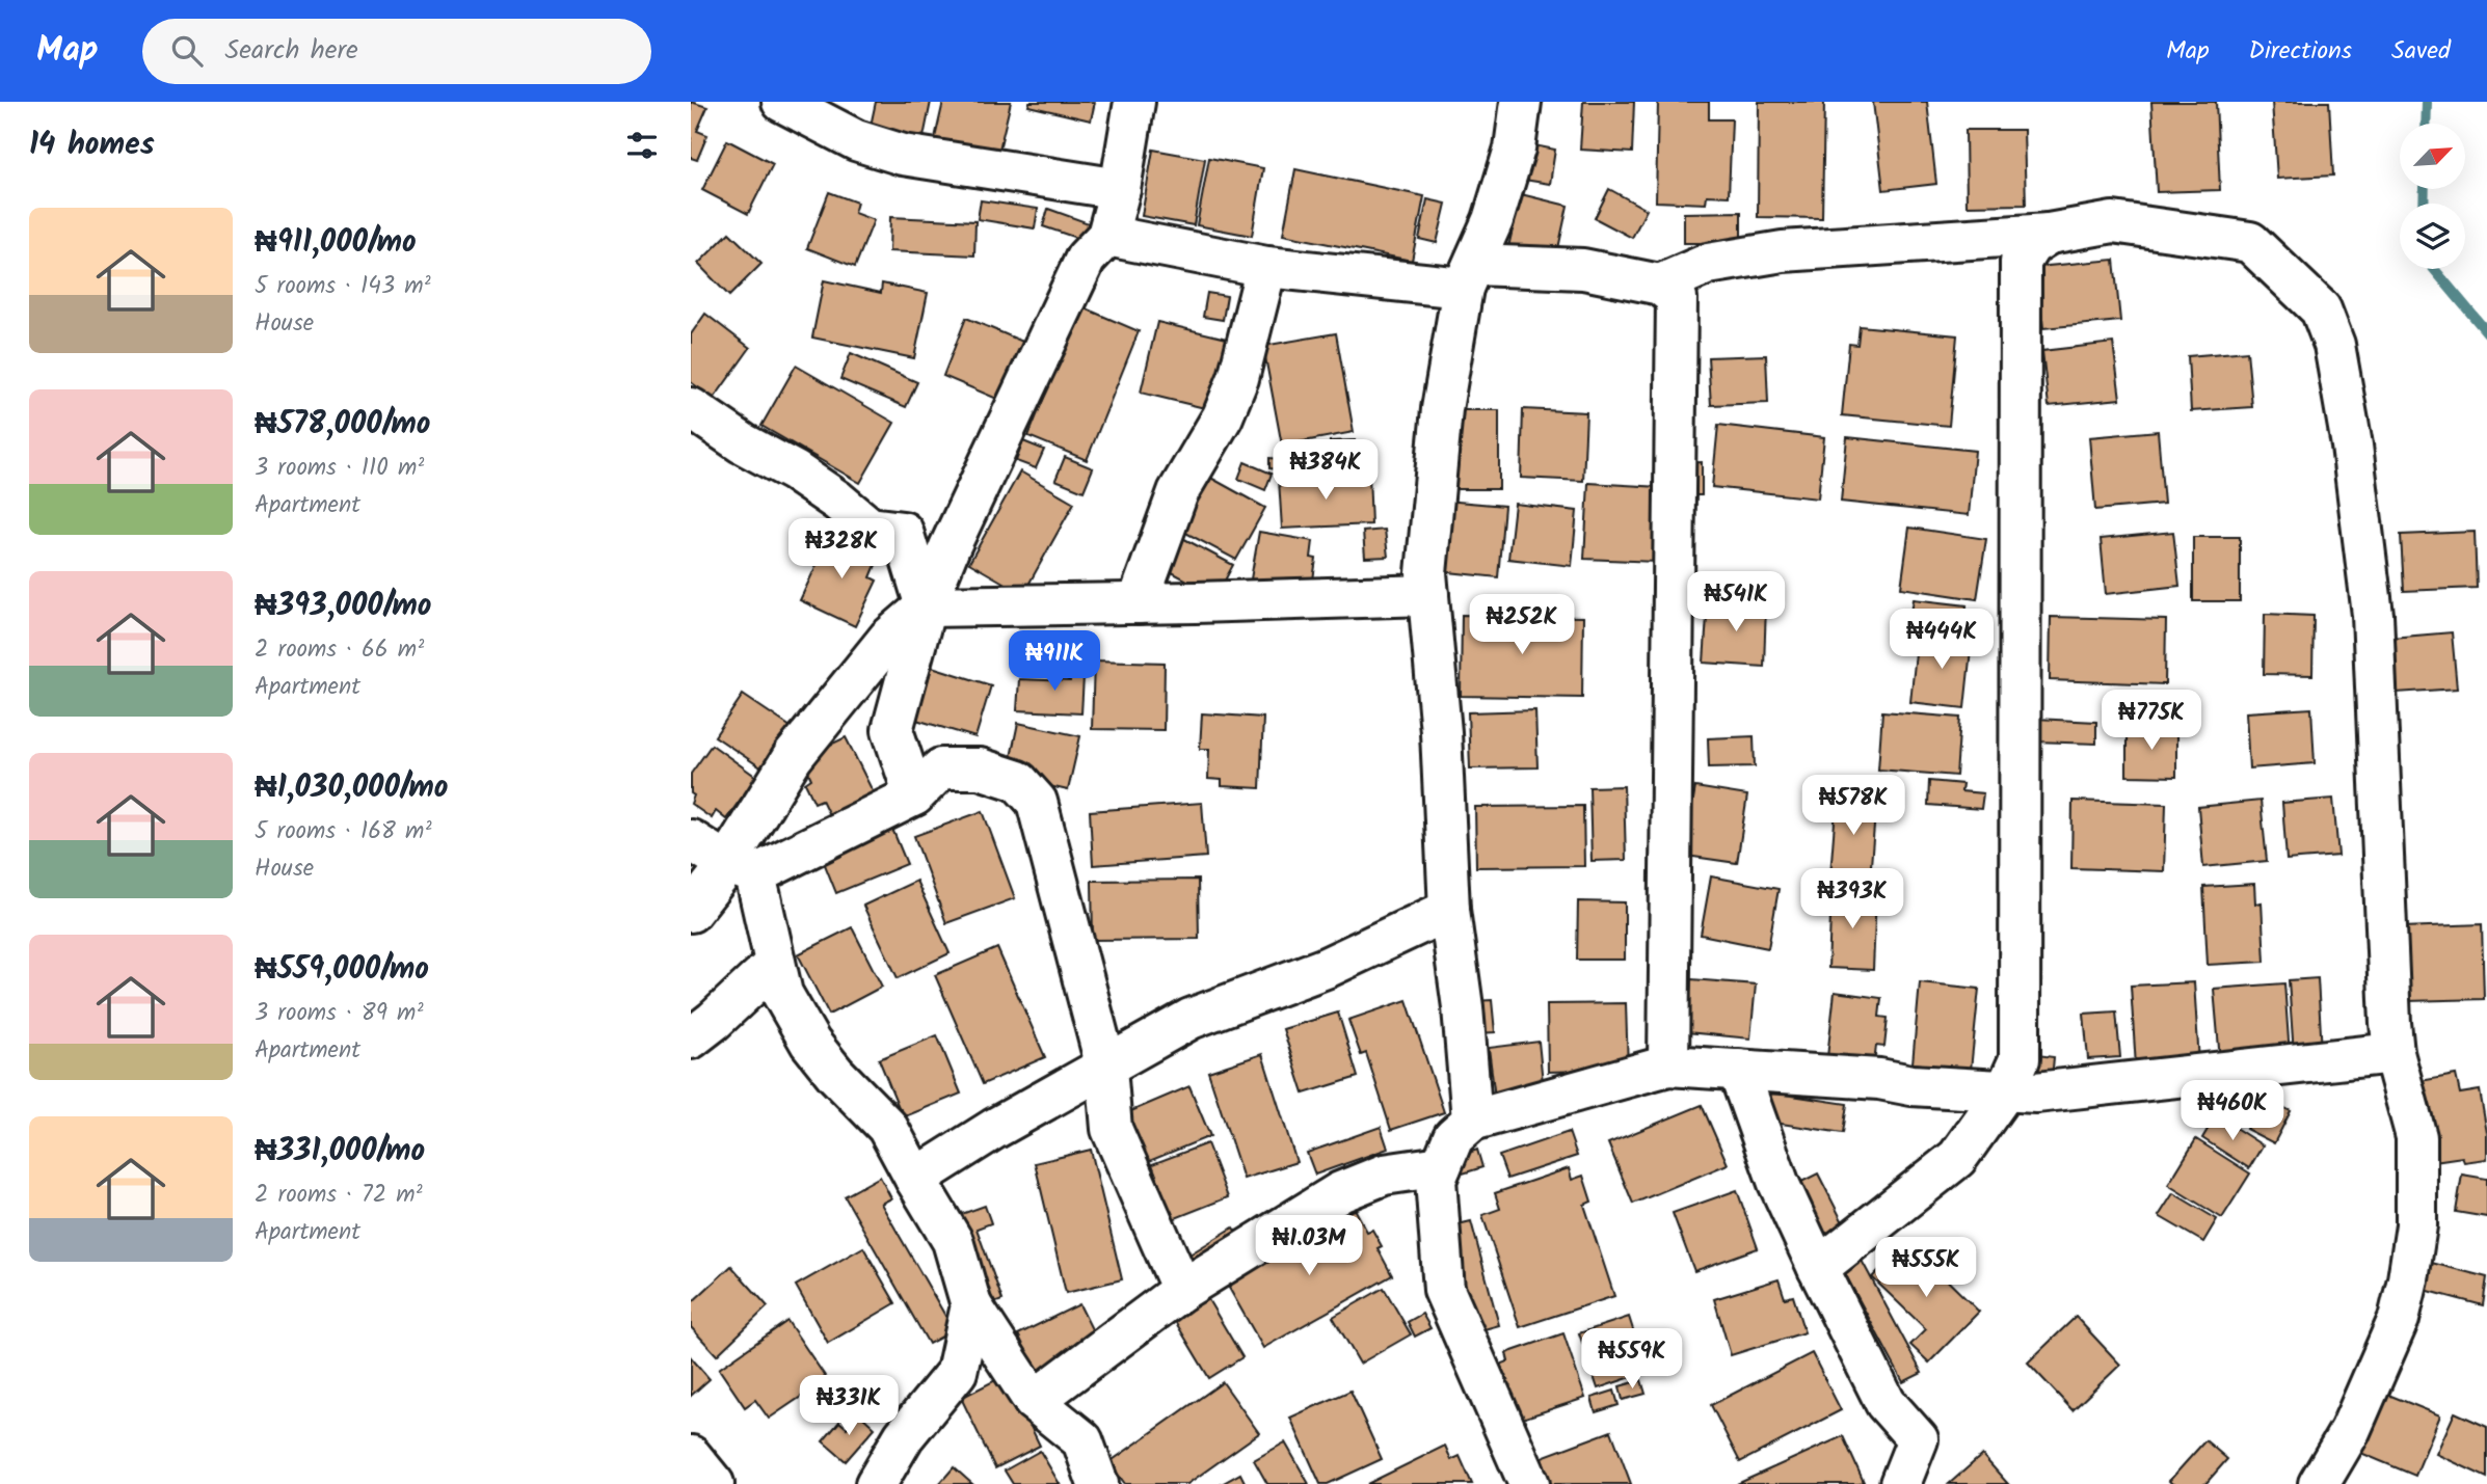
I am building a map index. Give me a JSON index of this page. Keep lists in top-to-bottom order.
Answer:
{
  "north": "top right",
  "page": {
    "header": "Map",
    "search": "Search here",
    "nav": ["Map", "Directions", "Saved"],
    "heading": "14 homes",
    "list": [
      {
        "name": "₦911,000/mo",
        "note": "5 rooms · 143 m² · House"
      },
      {
        "name": "₦578,000/mo",
        "note": "3 rooms · 110 m² · Apartment"
      },
      {
        "name": "₦393,000/mo",
        "note": "2 rooms · 66 m² · Apartment"
      },
      {
        "name": "₦1,030,000/mo",
        "note": "5 rooms · 168 m² · House"
      },
      {
        "name": "₦559,000/mo",
        "note": "3 rooms · 89 m² · Apartment"
      },
      {
        "name": "₦331,000/mo",
        "note": "2 rooms · 72 m² · Apartment"
      }
    ],
    "price": [
      "₦384K",
      "₦328K",
      "₦541K",
      "₦252K",
      "₦444K",
      "₦911K",
      "₦775K",
      "₦578K",
      "₦393K",
      "₦460K",
      "₦1.03M",
      "₦555K",
      "₦559K",
      "₦331K"
    ]
  }
}
